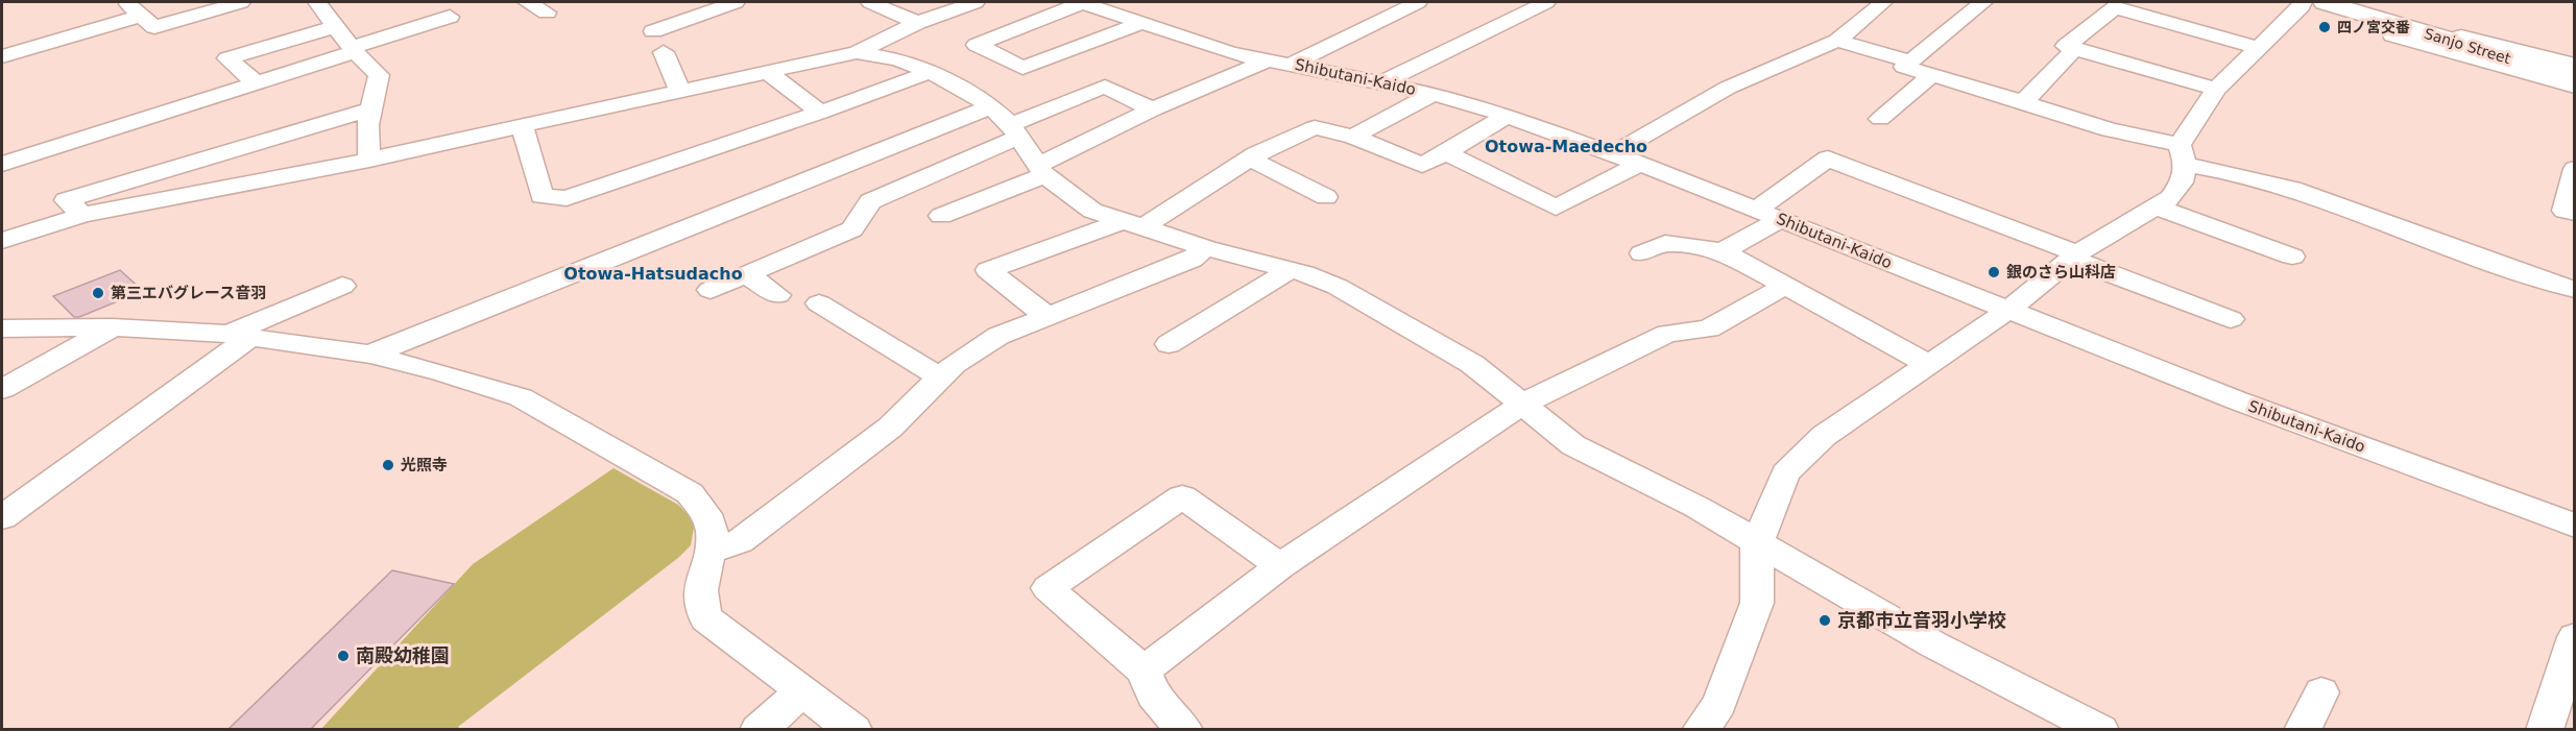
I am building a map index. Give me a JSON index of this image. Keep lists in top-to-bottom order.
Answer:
{
  "streets": {
    "main road": ["Sanjo Street"],
    "street": ["Shibutani-Kaido"]
  },
  "districts": ["Otowa-Maedecho", "Otowa-Hatsudacho"],
  "places": [
    "四ノ宮交番",
    "銀のさら山科店",
    "第三エバグレース音羽",
    "光照寺",
    "京都市立音羽小学校",
    "南殿幼稚園"
  ]
}
